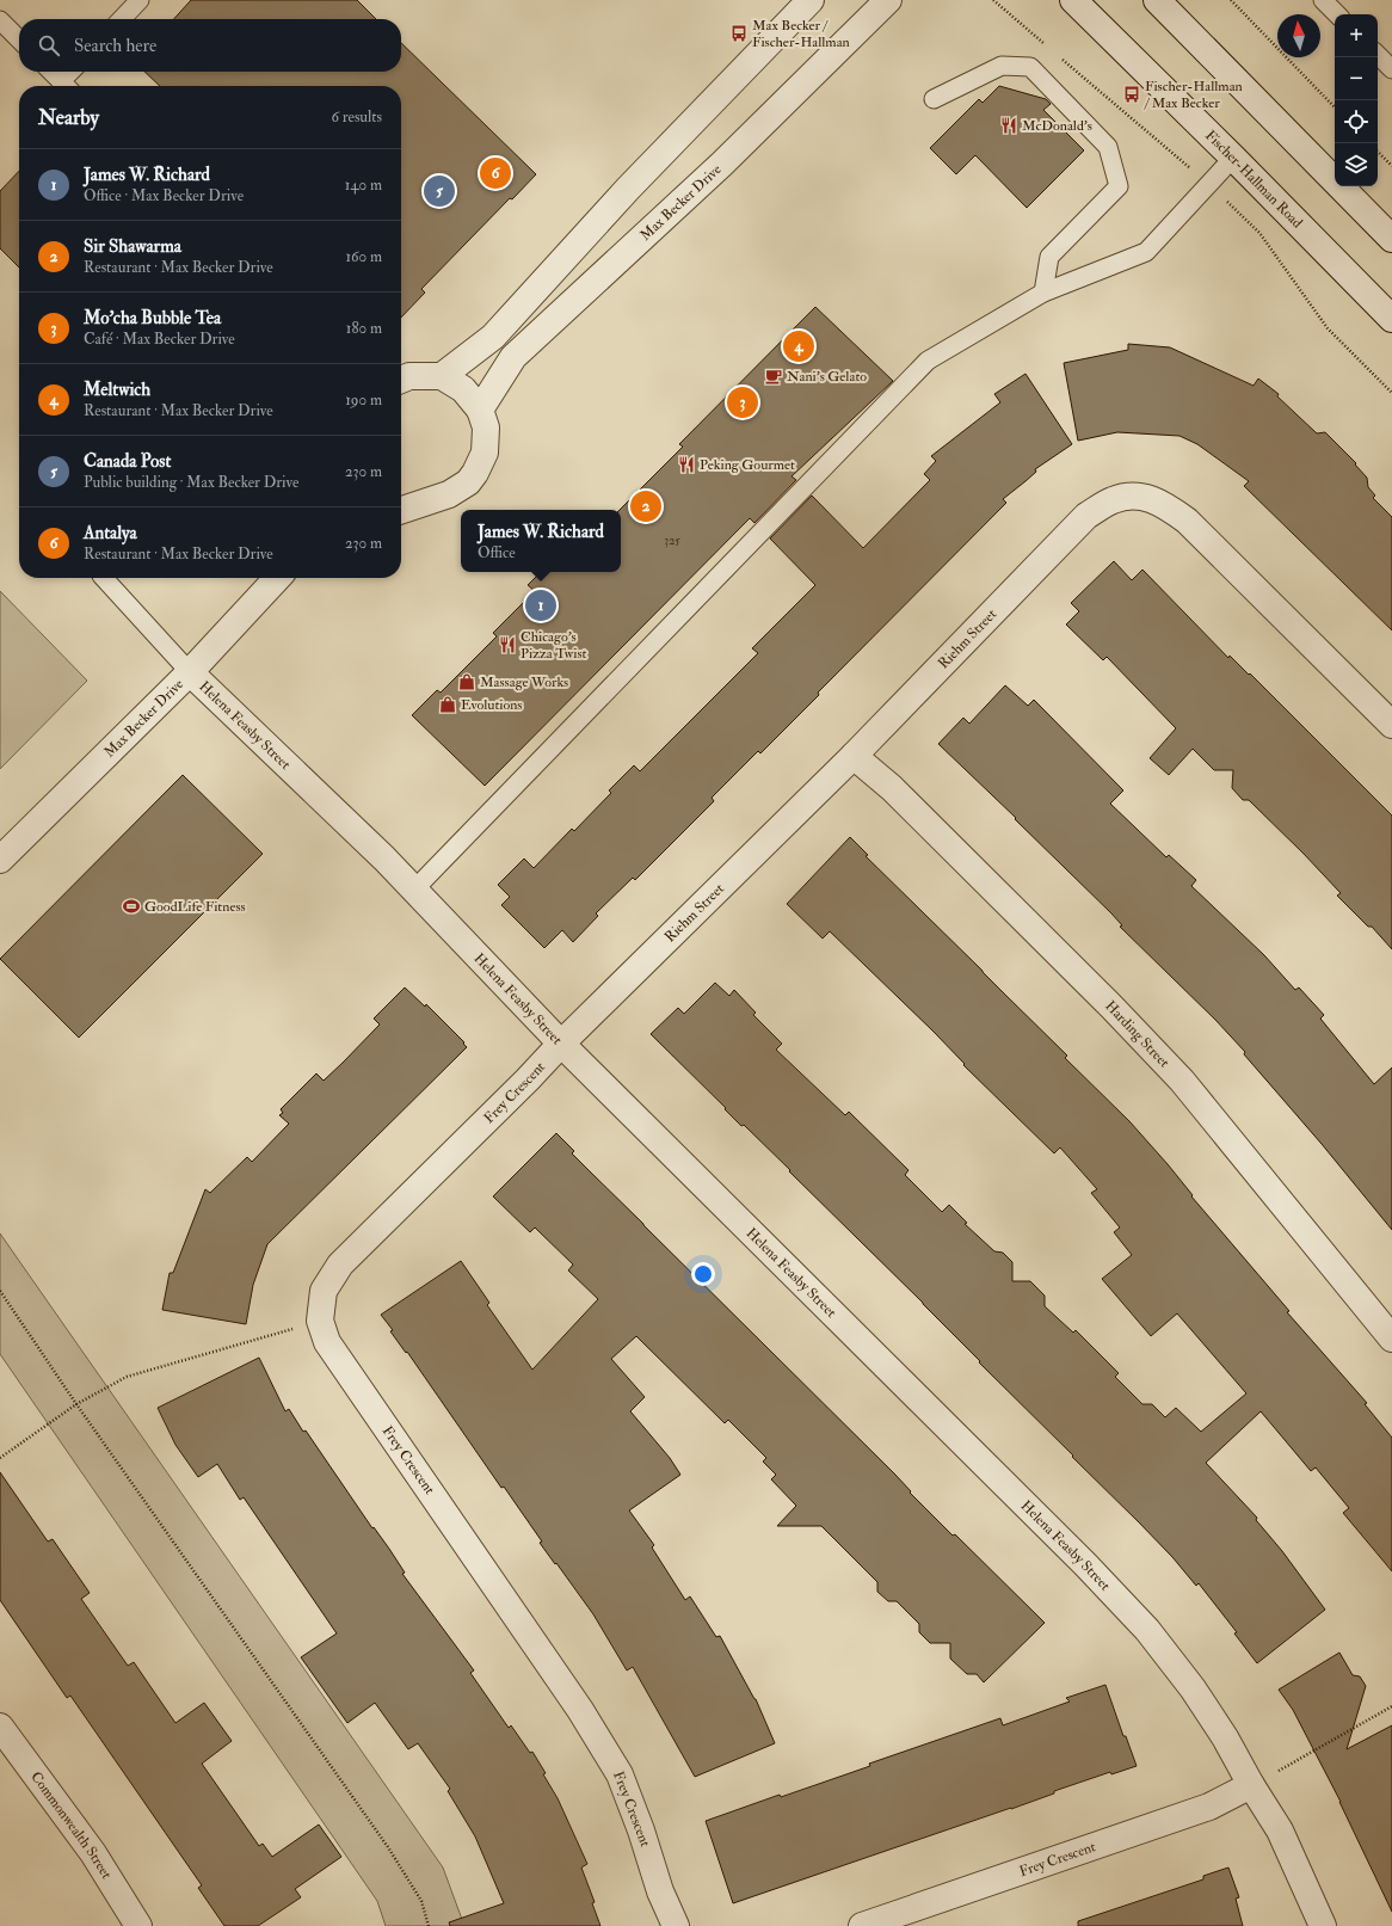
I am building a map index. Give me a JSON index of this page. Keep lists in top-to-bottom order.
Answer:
{
  "streets": {
    "street": [
      "Fischer-Hallman Road",
      "Max Becker Drive",
      "Riehm Street",
      "Helena Feasby Street",
      "Harding Street",
      "Frey Crescent",
      "Commonwealth Street"
    ]
  },
  "crossings": [
    ["Max Becker Drive", "Helena Feasby Street"],
    ["Riehm Street", "Helena Feasby Street"],
    ["Riehm Street", "Harding Street"],
    ["Riehm Street", "Frey Crescent"],
    ["Helena Feasby Street", "Frey Crescent"]
  ],
  "places": {
    "bus stop": ["Max Becker / Fischer-Hallman", "Fischer-Hallman / Max Becker"],
    "restaurant": ["McDonald's", "Peking Gourmet", "Chicago's Pizza Twist"],
    "cafe": ["Nani's Gelato"],
    "shop": ["Massage Works", "Evolutions"],
    "sports": ["GoodLife Fitness"]
  },
  "house_numbers": ["325"],
  "north": "top",
  "page": {
    "map_buttons": ["+", "−"],
    "search": "Search here",
    "heading": ["Nearby", "6 results"],
    "list": [
      {
        "mark": "1",
        "name": "James W. Richard",
        "note": "Office · Max Becker Drive",
        "value": "140 m"
      },
      {
        "mark": "2",
        "name": "Sir Shawarma",
        "note": "Restaurant · Max Becker Drive",
        "value": "160 m"
      },
      {
        "mark": "3",
        "name": "Mo'cha Bubble Tea",
        "note": "Café · Max Becker Drive",
        "value": "180 m"
      },
      {
        "mark": "4",
        "name": "Meltwich",
        "note": "Restaurant · Max Becker Drive",
        "value": "190 m"
      },
      {
        "mark": "5",
        "name": "Canada Post",
        "note": "Public building · Max Becker Drive",
        "value": "230 m"
      },
      {
        "mark": "6",
        "name": "Antalya",
        "note": "Restaurant · Max Becker Drive",
        "value": "230 m"
      }
    ],
    "pins": [
      "6",
      "5",
      "4",
      "3",
      "2",
      "1"
    ],
    "popup": ["James W. Richard", "Office"]
  }
}
